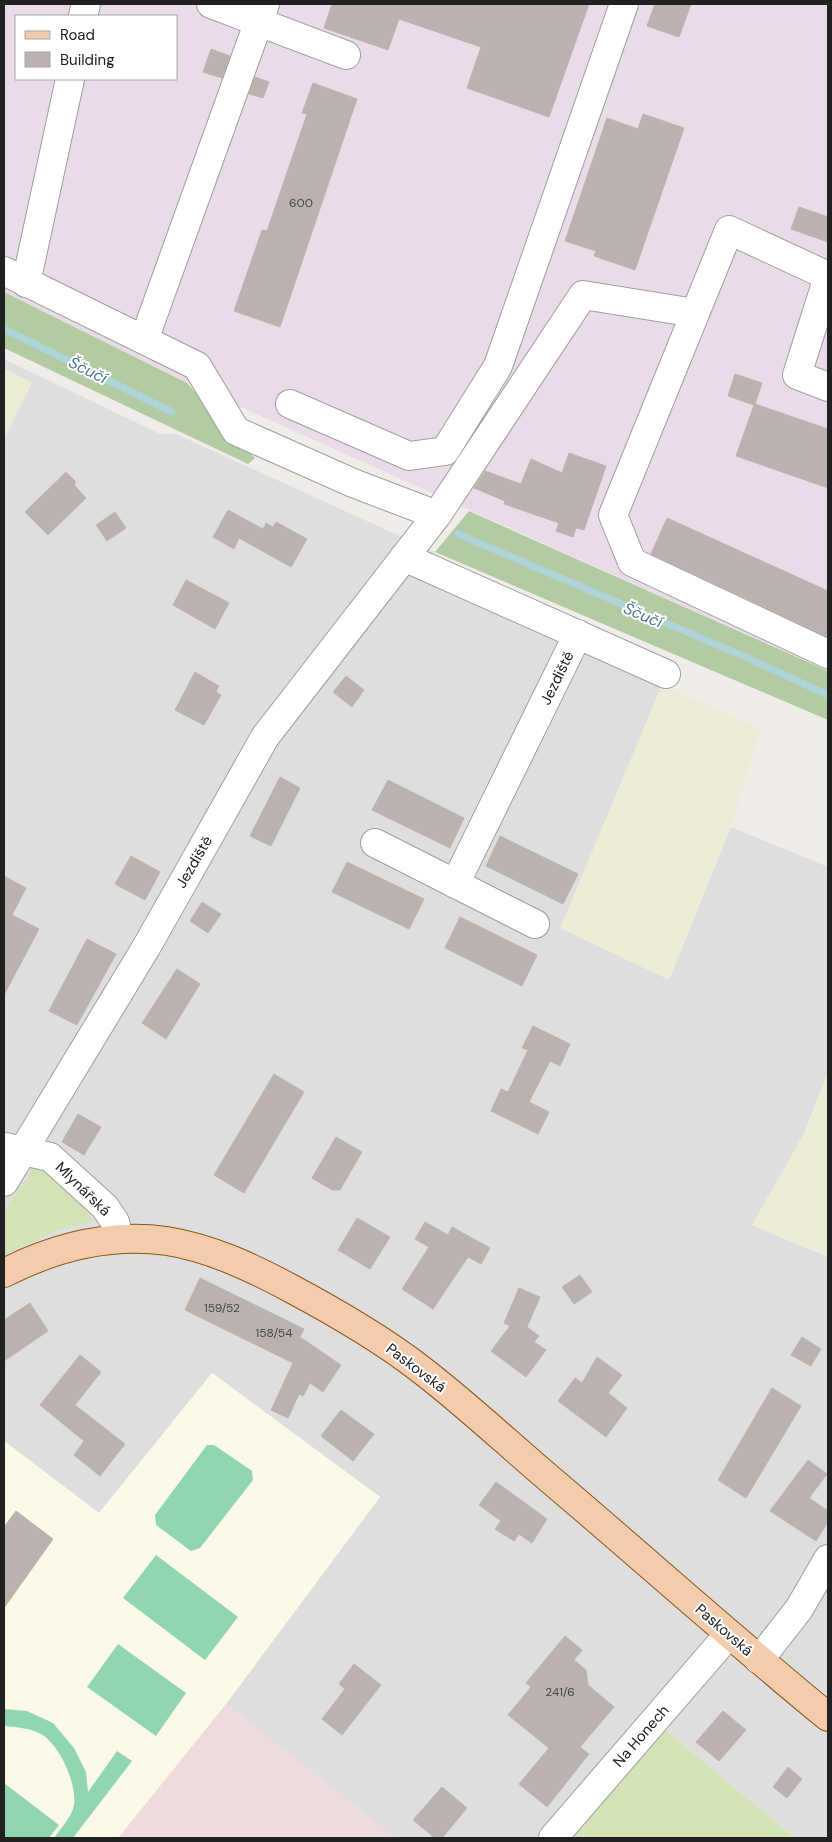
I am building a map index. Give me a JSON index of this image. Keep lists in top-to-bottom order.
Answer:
{
  "streets": {
    "main road": ["Paskovská"],
    "street": ["Jezdiště", "Mlynářská", "Na Honech"]
  },
  "crossings": [
    ["Jezdiště", "Mlynářská"],
    ["Mlynářská", "Paskovská"],
    ["Paskovská", "Na Honech"]
  ],
  "water": ["Ščučí"],
  "house_numbers": [
    "600",
    "159/52",
    "158/54",
    "241/6"
  ],
  "legend": ["Road", "Building"]
}
